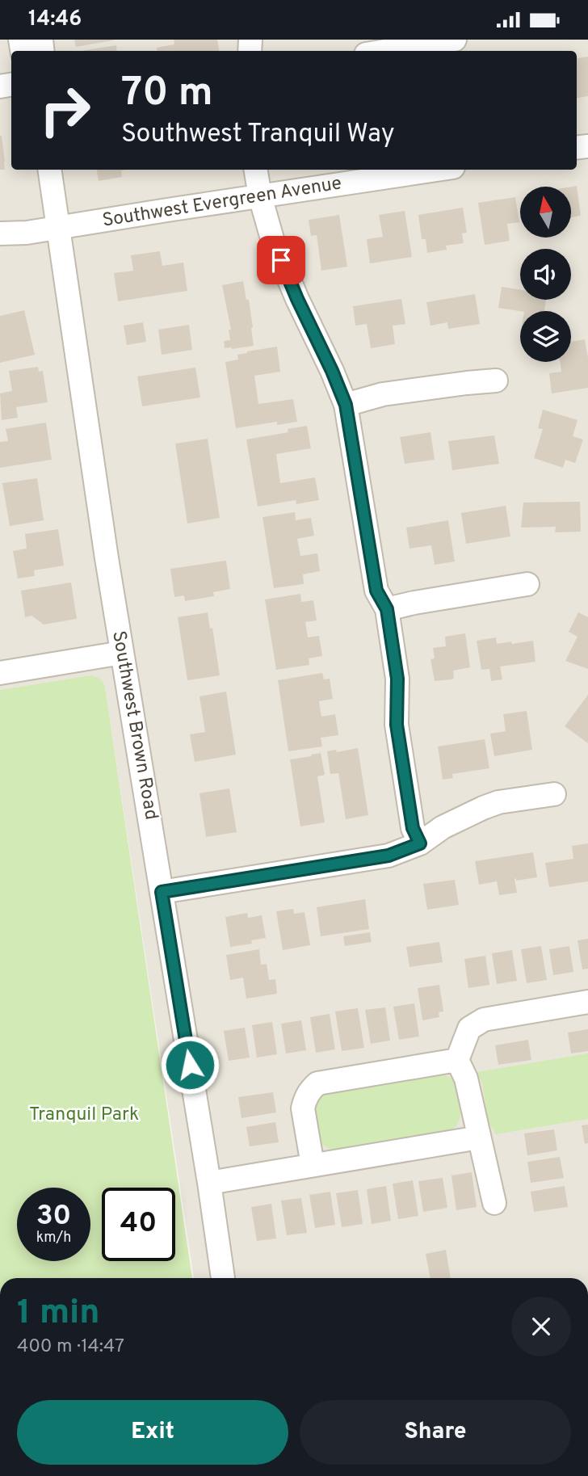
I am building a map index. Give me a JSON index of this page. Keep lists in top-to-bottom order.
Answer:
{
  "streets": {
    "street": ["Southwest Evergreen Avenue", "Southwest Brown Road"]
  },
  "crossings": [
    ["Southwest Evergreen Avenue", "Southwest Brown Road"]
  ],
  "parks": ["Tranquil Park"],
  "north": "top",
  "page": {
    "status": "14:46",
    "turn": ["70 m", "Southwest Tranquil Way"],
    "speed": "30 km/h",
    "limit": "40",
    "heading": ["1 min", "400 m · 14:47"],
    "buttons": ["Exit", "Share"]
  }
}
